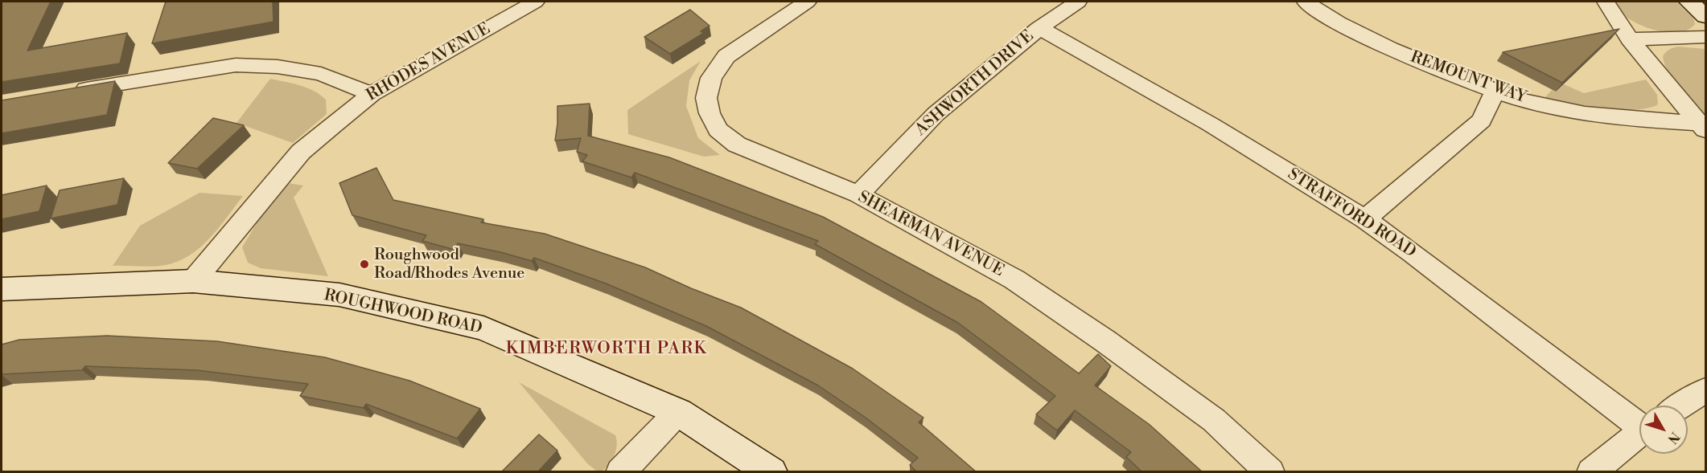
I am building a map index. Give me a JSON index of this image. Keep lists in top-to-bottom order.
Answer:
{
  "streets": {
    "street": [
      "RHODES AVENUE",
      "REMOUNT WAY",
      "ASHWORTH DRIVE",
      "STRAFFORD ROAD",
      "SHEARMAN AVENUE",
      "ROUGHWOOD ROAD"
    ]
  },
  "crossings": [
    ["RHODES AVENUE", "ROUGHWOOD ROAD"],
    ["ASHWORTH DRIVE", "STRAFFORD ROAD"],
    ["ASHWORTH DRIVE", "SHEARMAN AVENUE"]
  ],
  "districts": ["KIMBERWORTH PARK"],
  "places": ["Roughwood Road/Rhodes Avenue"],
  "north": "bottom right"
}
